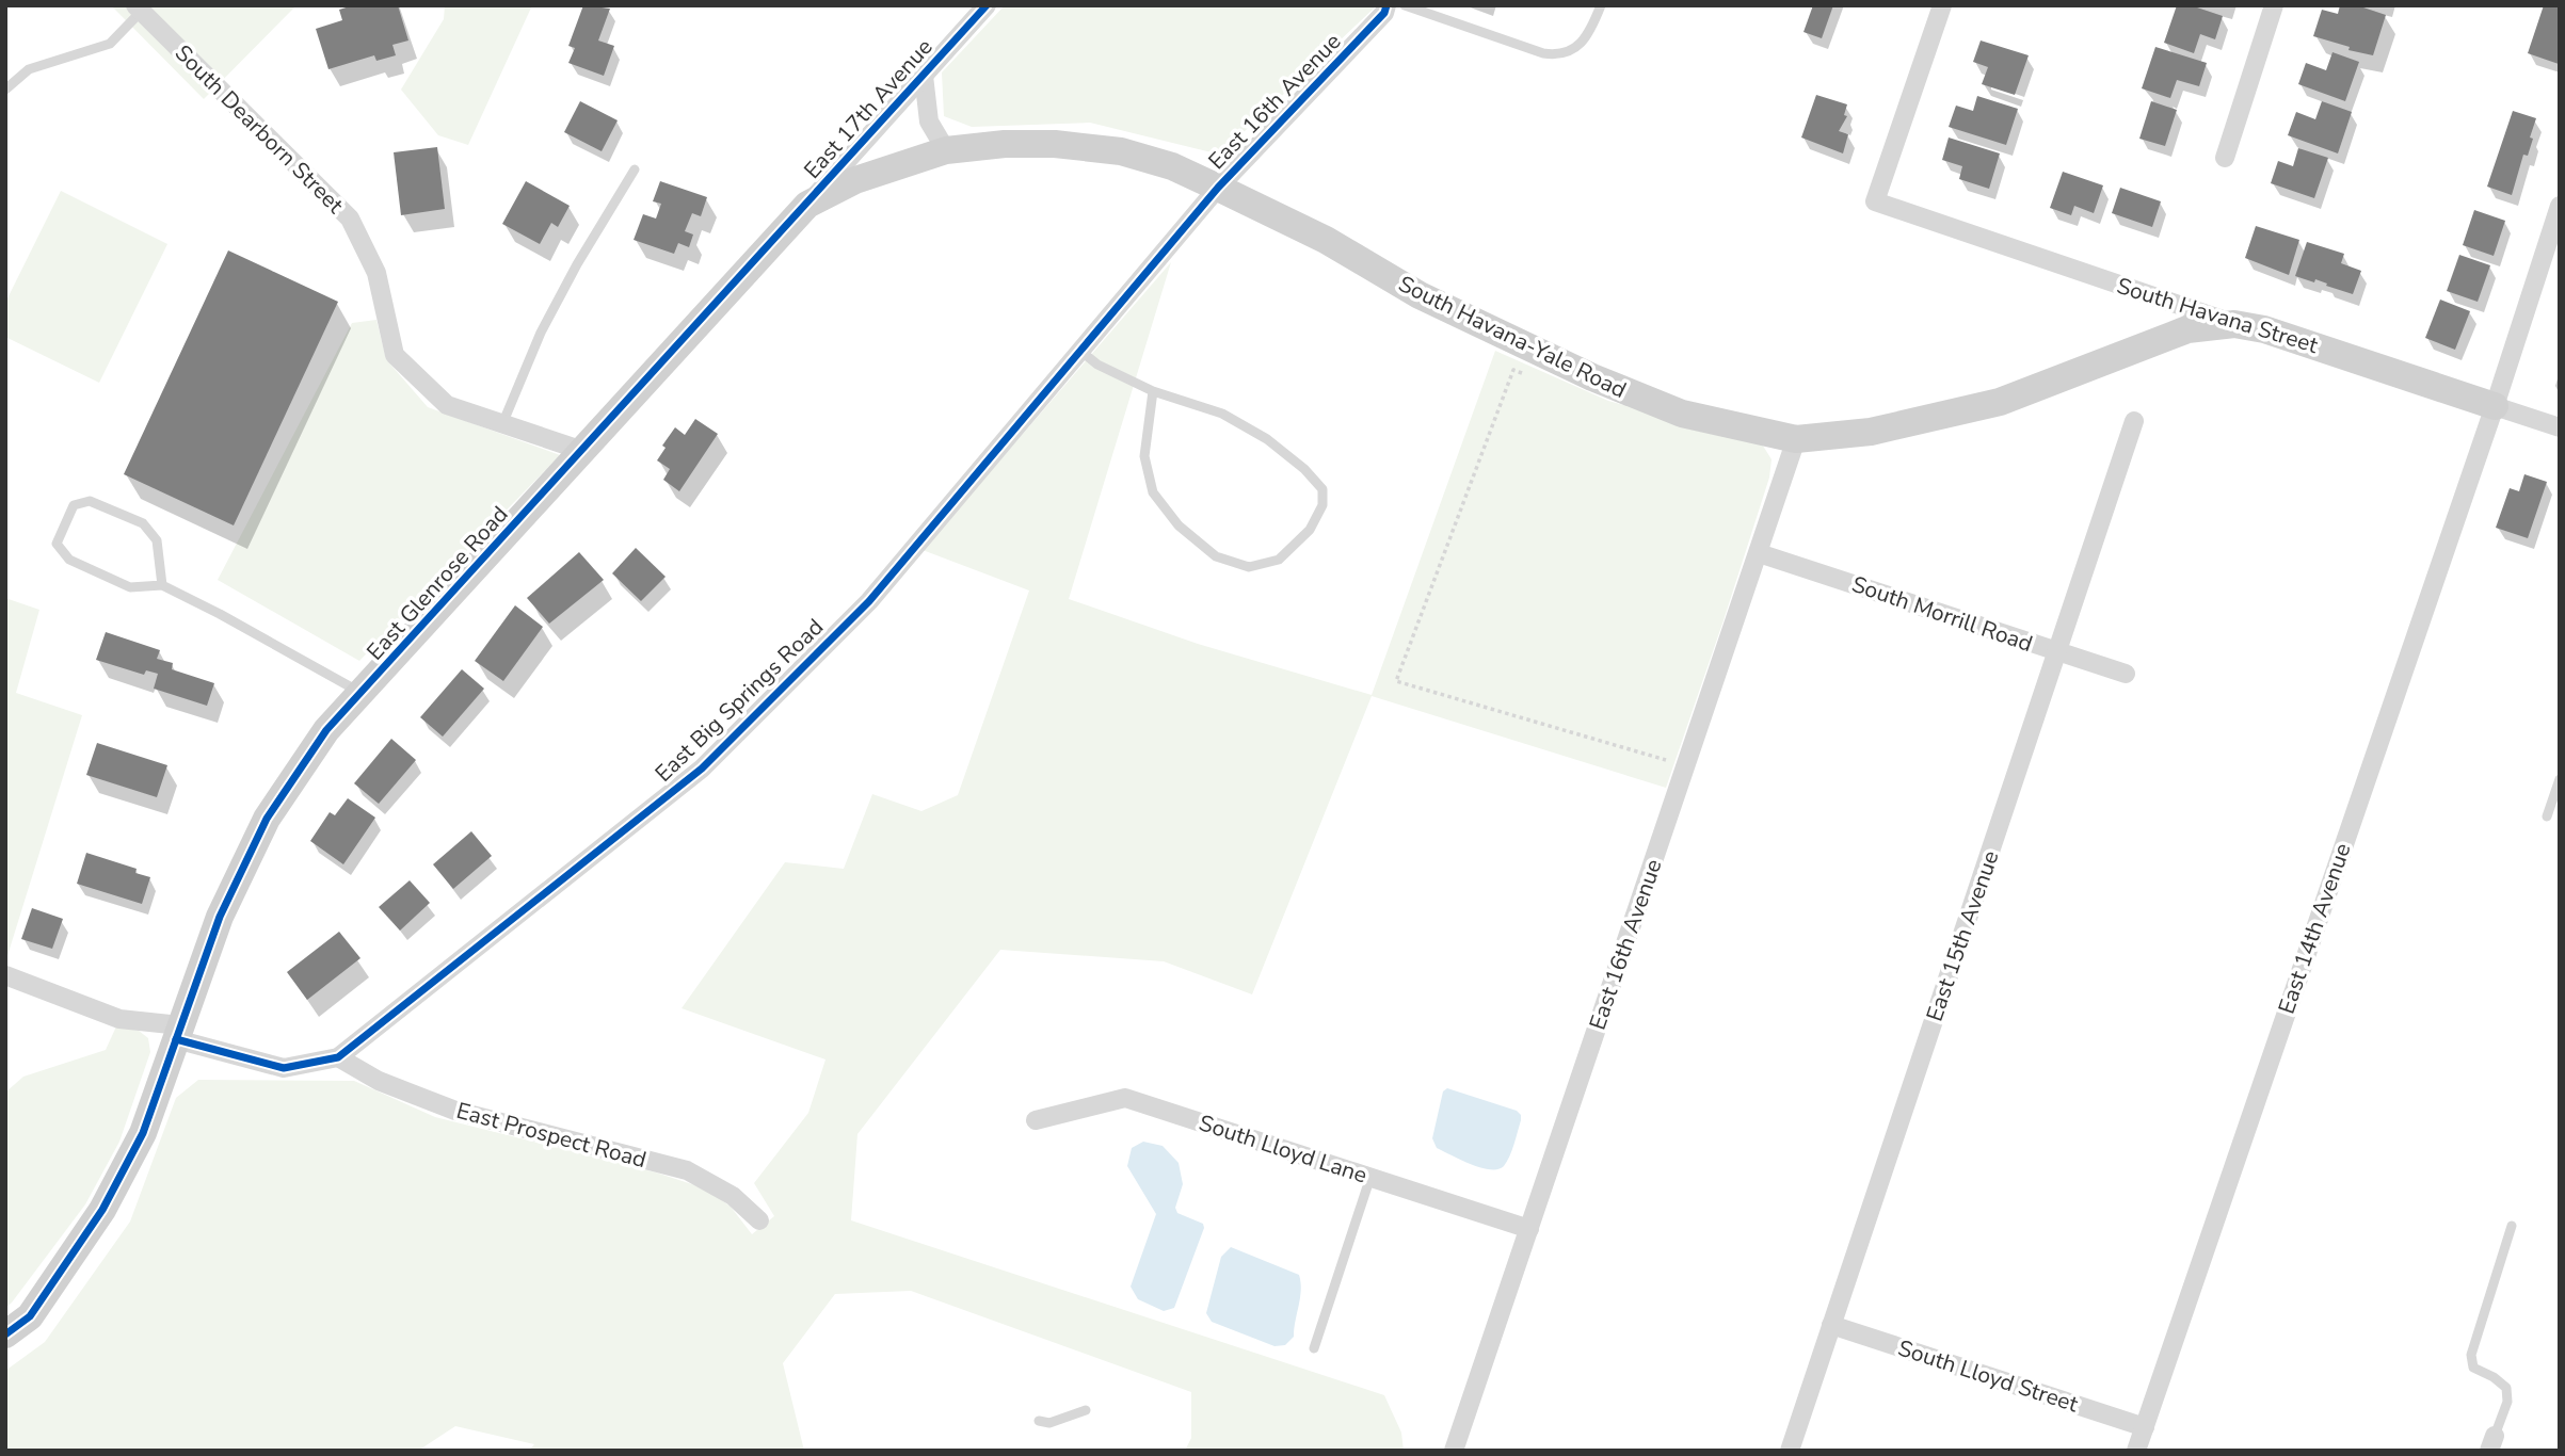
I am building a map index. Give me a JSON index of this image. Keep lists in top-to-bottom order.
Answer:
{
  "streets": {
    "street": [
      "East 16th Avenue",
      "East 17th Avenue",
      "South Dearborn Street",
      "South Havana Street",
      "South Havana-Yale Road",
      "East Glenrose Road",
      "South Morrill Road",
      "East Big Springs Road",
      "East 14th Avenue",
      "East 15th Avenue",
      "East Prospect Road",
      "South Lloyd Lane",
      "South Lloyd Street"
    ]
  },
  "crossings": [
    ["East 16th Avenue", "South Havana-Yale Road"],
    ["East 16th Avenue", "South Morrill Road"],
    ["East 16th Avenue", "East Big Springs Road"],
    ["East 16th Avenue", "South Lloyd Lane"],
    ["East 17th Avenue", "South Havana-Yale Road"],
    ["East 17th Avenue", "East Glenrose Road"],
    ["South Dearborn Street", "East Glenrose Road"],
    ["South Havana Street", "South Havana-Yale Road"],
    ["South Havana Street", "East 14th Avenue"],
    ["South Havana-Yale Road", "East Glenrose Road"],
    ["South Havana-Yale Road", "East Big Springs Road"],
    ["East Glenrose Road", "East Big Springs Road"],
    ["South Morrill Road", "East 15th Avenue"],
    ["East Big Springs Road", "East Prospect Road"],
    ["East 14th Avenue", "South Lloyd Street"],
    ["East 15th Avenue", "South Lloyd Street"]
  ]
}
